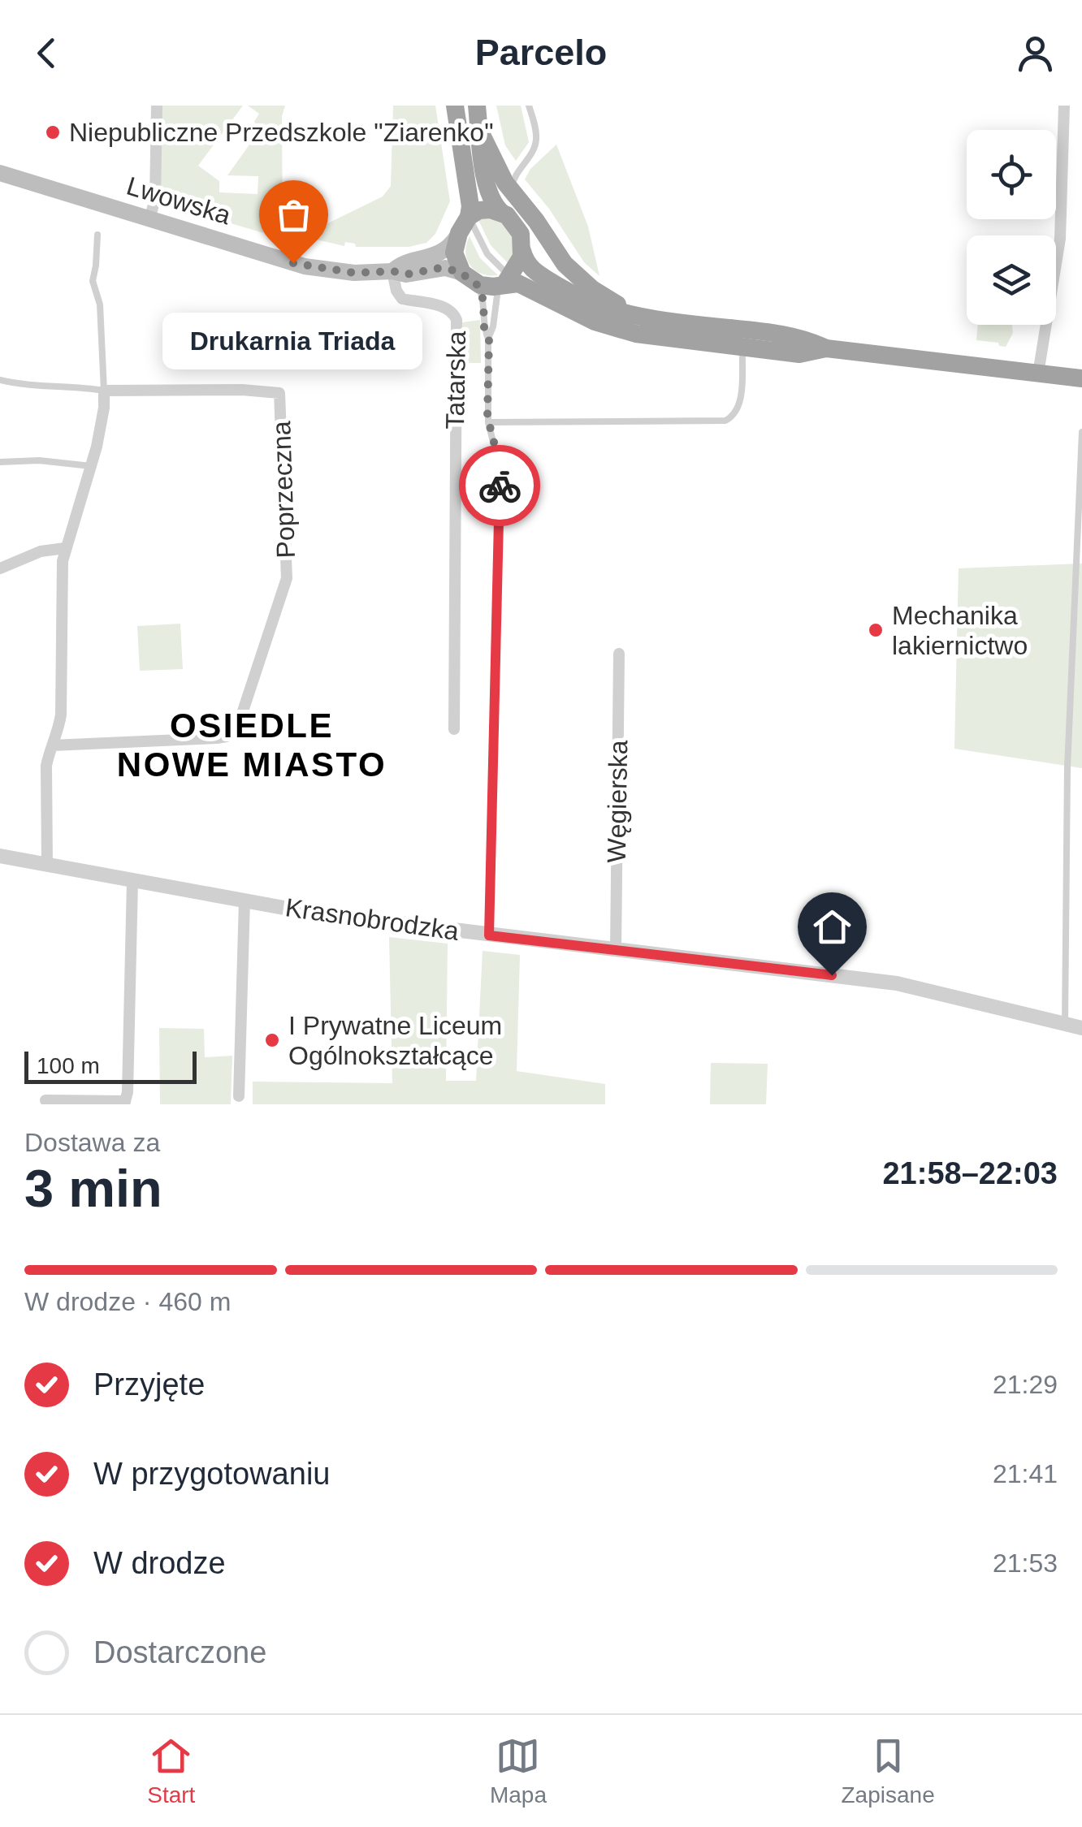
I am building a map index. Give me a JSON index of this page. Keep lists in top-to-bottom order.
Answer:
{
  "streets": {
    "main road": ["Lwowska"],
    "street": [
      "Tatarska",
      "Poprzeczna",
      "Węgierska",
      "Krasnobrodzka"
    ]
  },
  "crossings": [
    ["Lwowska", "Tatarska"],
    ["Węgierska", "Krasnobrodzka"]
  ],
  "districts": ["OSIEDLE NOWE MIASTO"],
  "places": [
    "Niepubliczne Przedszkole \"Ziarenko\"",
    "Drukarnia Triada",
    "Mechanika lakiernictwo",
    "I Prywatne Liceum Ogólnokształcące"
  ],
  "scale_bar": "100 m",
  "page": {
    "header": "Parcelo",
    "bubble": "Drukarnia Triada",
    "scale": "100 m",
    "heading": ["3 min", "Dostawa za", "21:58–22:03"],
    "bar": "W drodze · 460 m",
    "list": [
      ["Przyjęte", "21:29"],
      ["W przygotowaniu", "21:41"],
      ["W drodze", "21:53"],
      "Dostarczone"
    ],
    "tabs": ["Start", "Mapa", "Zapisane"]
  }
}
